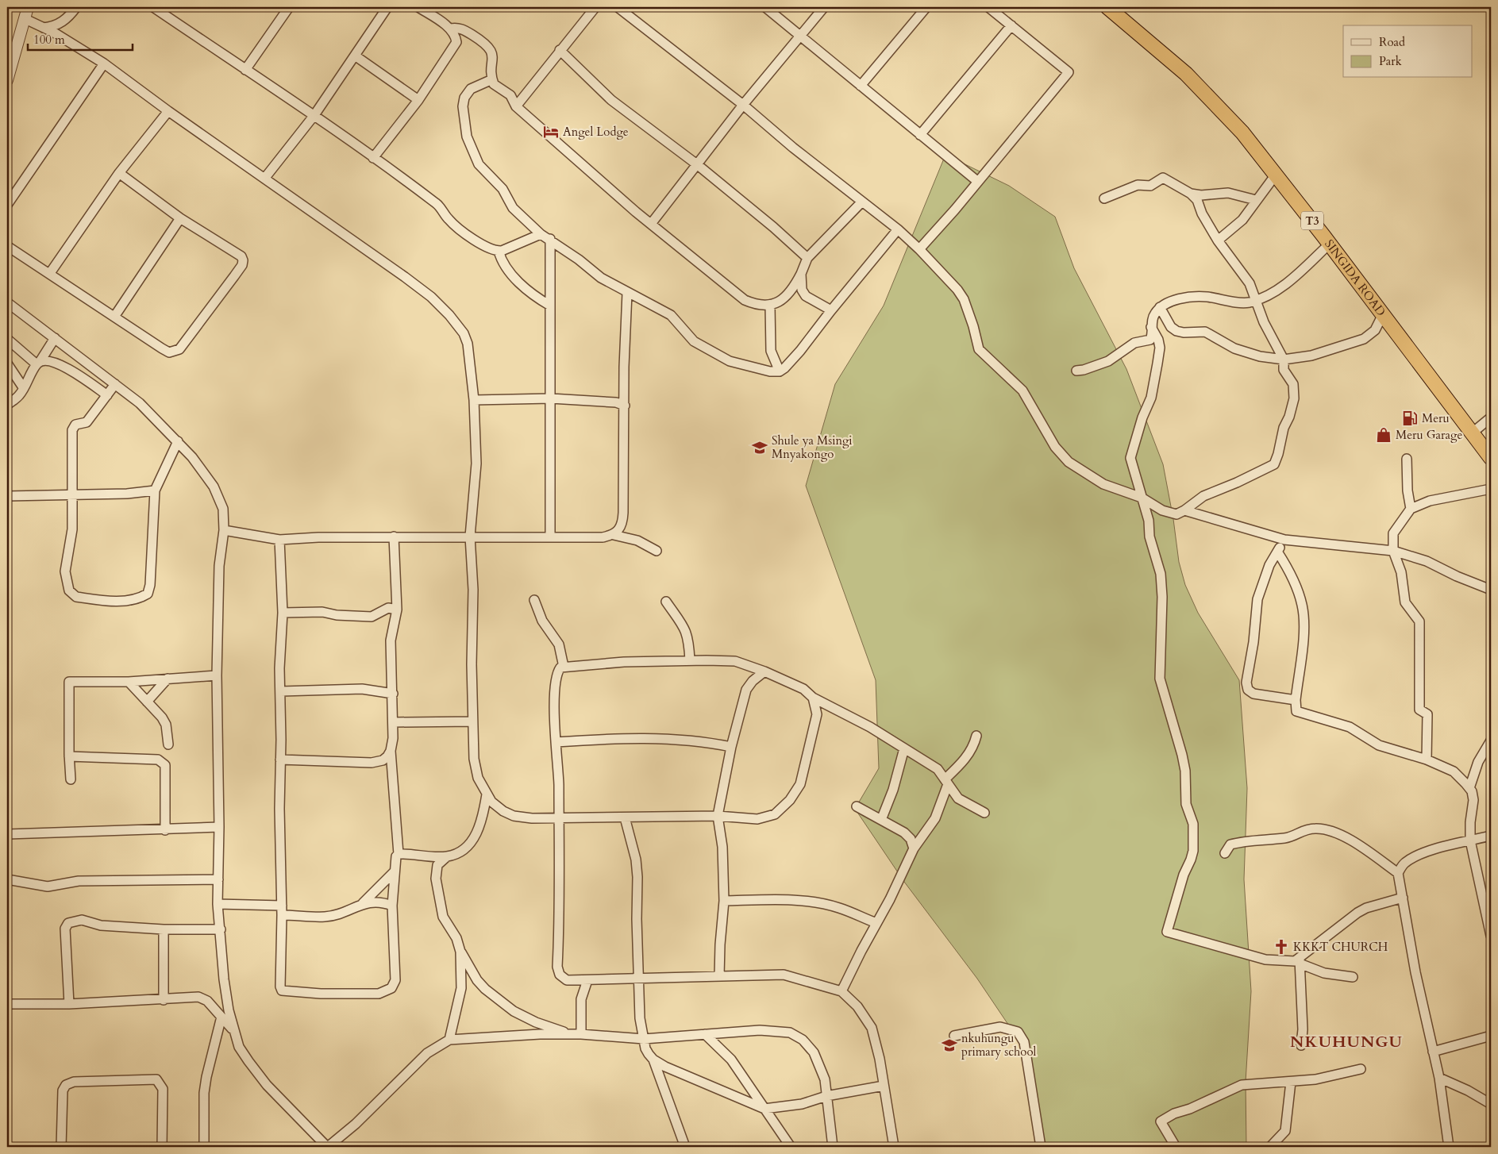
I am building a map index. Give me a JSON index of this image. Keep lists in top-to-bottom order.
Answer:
{
  "streets": {
    "highway": ["T3", "SINGIDA ROAD"]
  },
  "districts": ["NKUHUNGU"],
  "places": {
    "hotel": ["Angel Lodge"],
    "fuel station": ["Meru"],
    "shop": ["Meru Garage"],
    "school or university": ["Shule ya Msingi Mnyakongo", "nkuhungu primary school"],
    "church": ["KKKT CHURCH"]
  },
  "legend": ["Road", "Park"],
  "scale_bar": "100 m"
}
